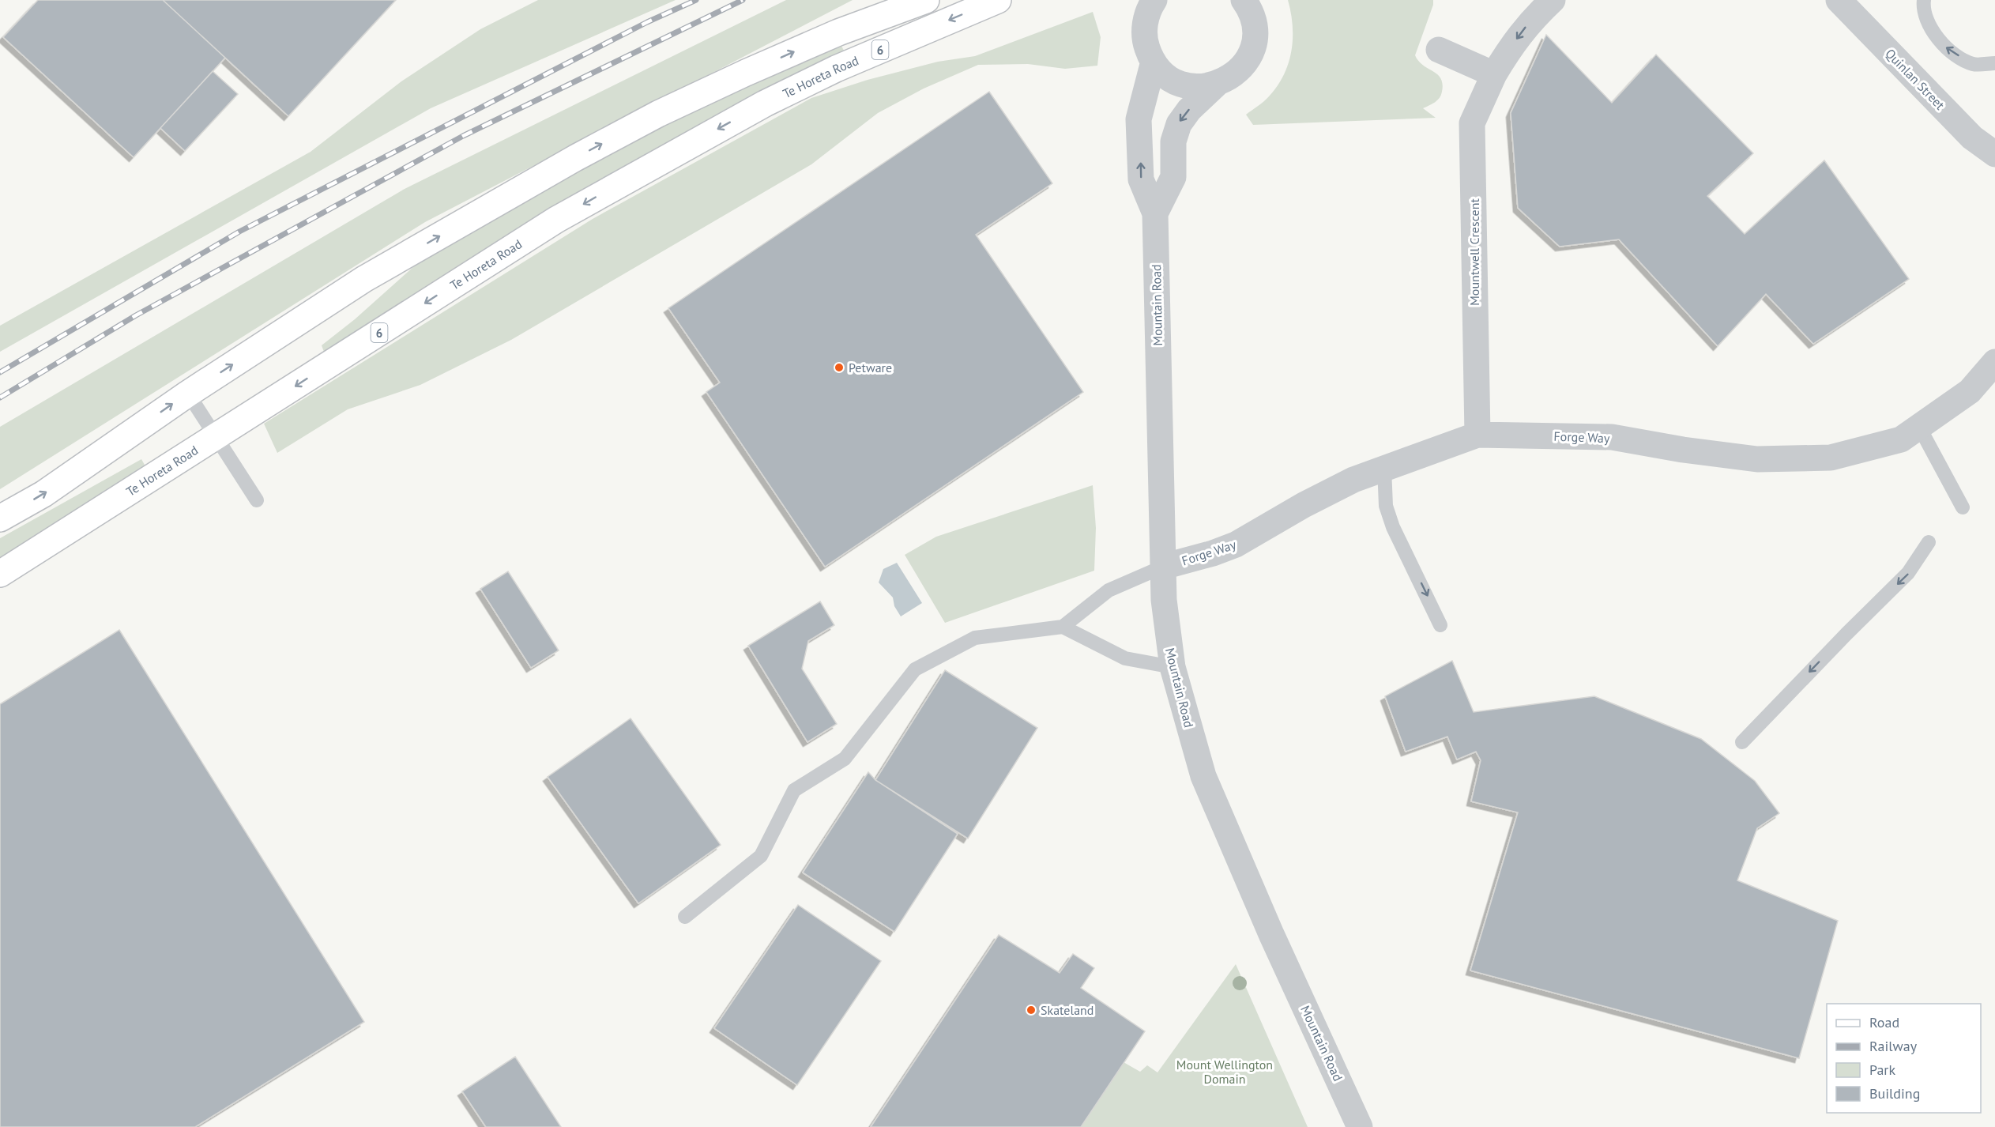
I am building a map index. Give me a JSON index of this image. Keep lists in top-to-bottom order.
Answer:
{
  "streets": {
    "main road": ["6", "Te Horeta Road"],
    "street": [
      "Quinlan Street",
      "Mountwell Crescent",
      "Mountain Road",
      "Forge Way"
    ]
  },
  "crossings": [
    ["Mountwell Crescent", "Forge Way"],
    ["Mountain Road", "Forge Way"]
  ],
  "parks": ["Mount Wellington Domain"],
  "places": ["Petware", "Skateland"],
  "legend": [
    "Road",
    "Railway",
    "Park",
    "Building"
  ]
}
